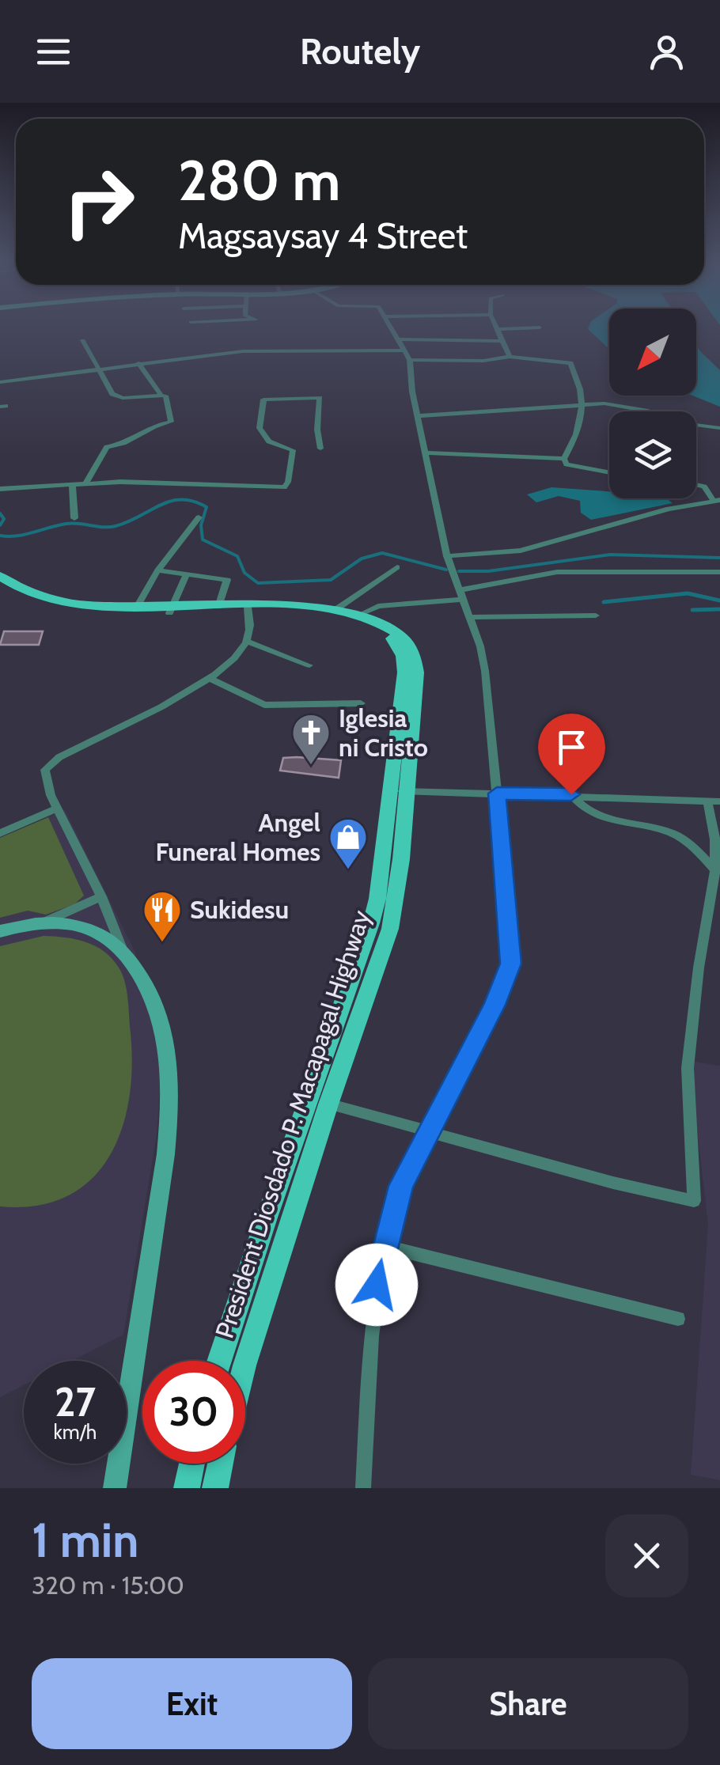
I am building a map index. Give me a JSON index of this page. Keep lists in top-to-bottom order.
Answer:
{
  "streets": {
    "main road": ["President Diosdado P. Macapagal Highway"]
  },
  "places": {
    "church": ["Iglesia ni Cristo"],
    "shop": ["Angel Funeral Homes"],
    "restaurant": ["Sukidesu"]
  },
  "north": "bottom left",
  "page": {
    "header": "Routely",
    "turn": ["280 m", "Magsaysay 4 Street"],
    "speed": "27 km/h",
    "limit": "30",
    "heading": ["1 min", "320 m · 15:00"],
    "buttons": ["Exit", "Share"]
  }
}
